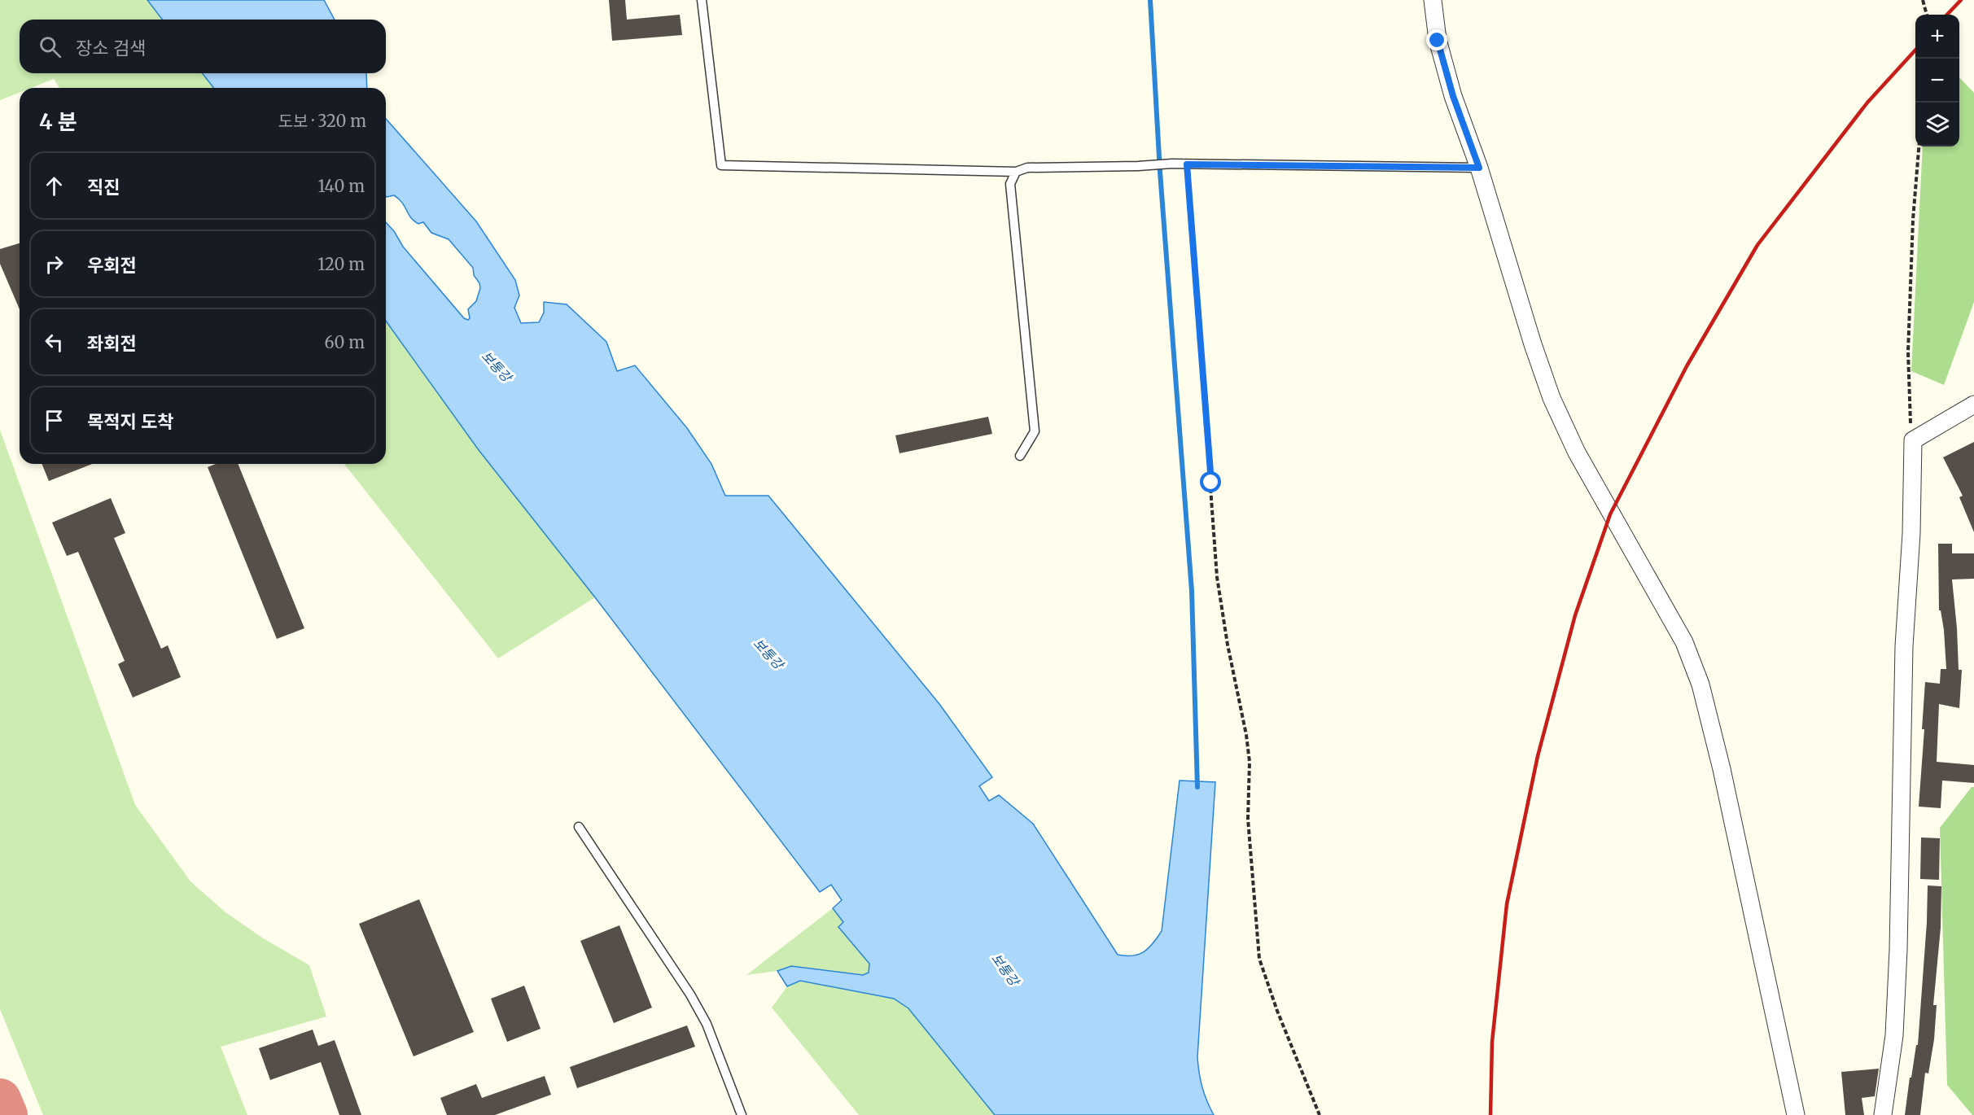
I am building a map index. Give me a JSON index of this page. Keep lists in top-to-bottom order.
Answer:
{
  "water": ["보통강"],
  "page": {
    "map_buttons": ["+", "−"],
    "search": "장소 검색",
    "heading": ["4 분", "도보 · 320 m"],
    "list": [
      ["직진", "140 m"],
      ["우회전", "120 m"],
      ["좌회전", "60 m"],
      "목적지 도착"
    ]
  }
}
